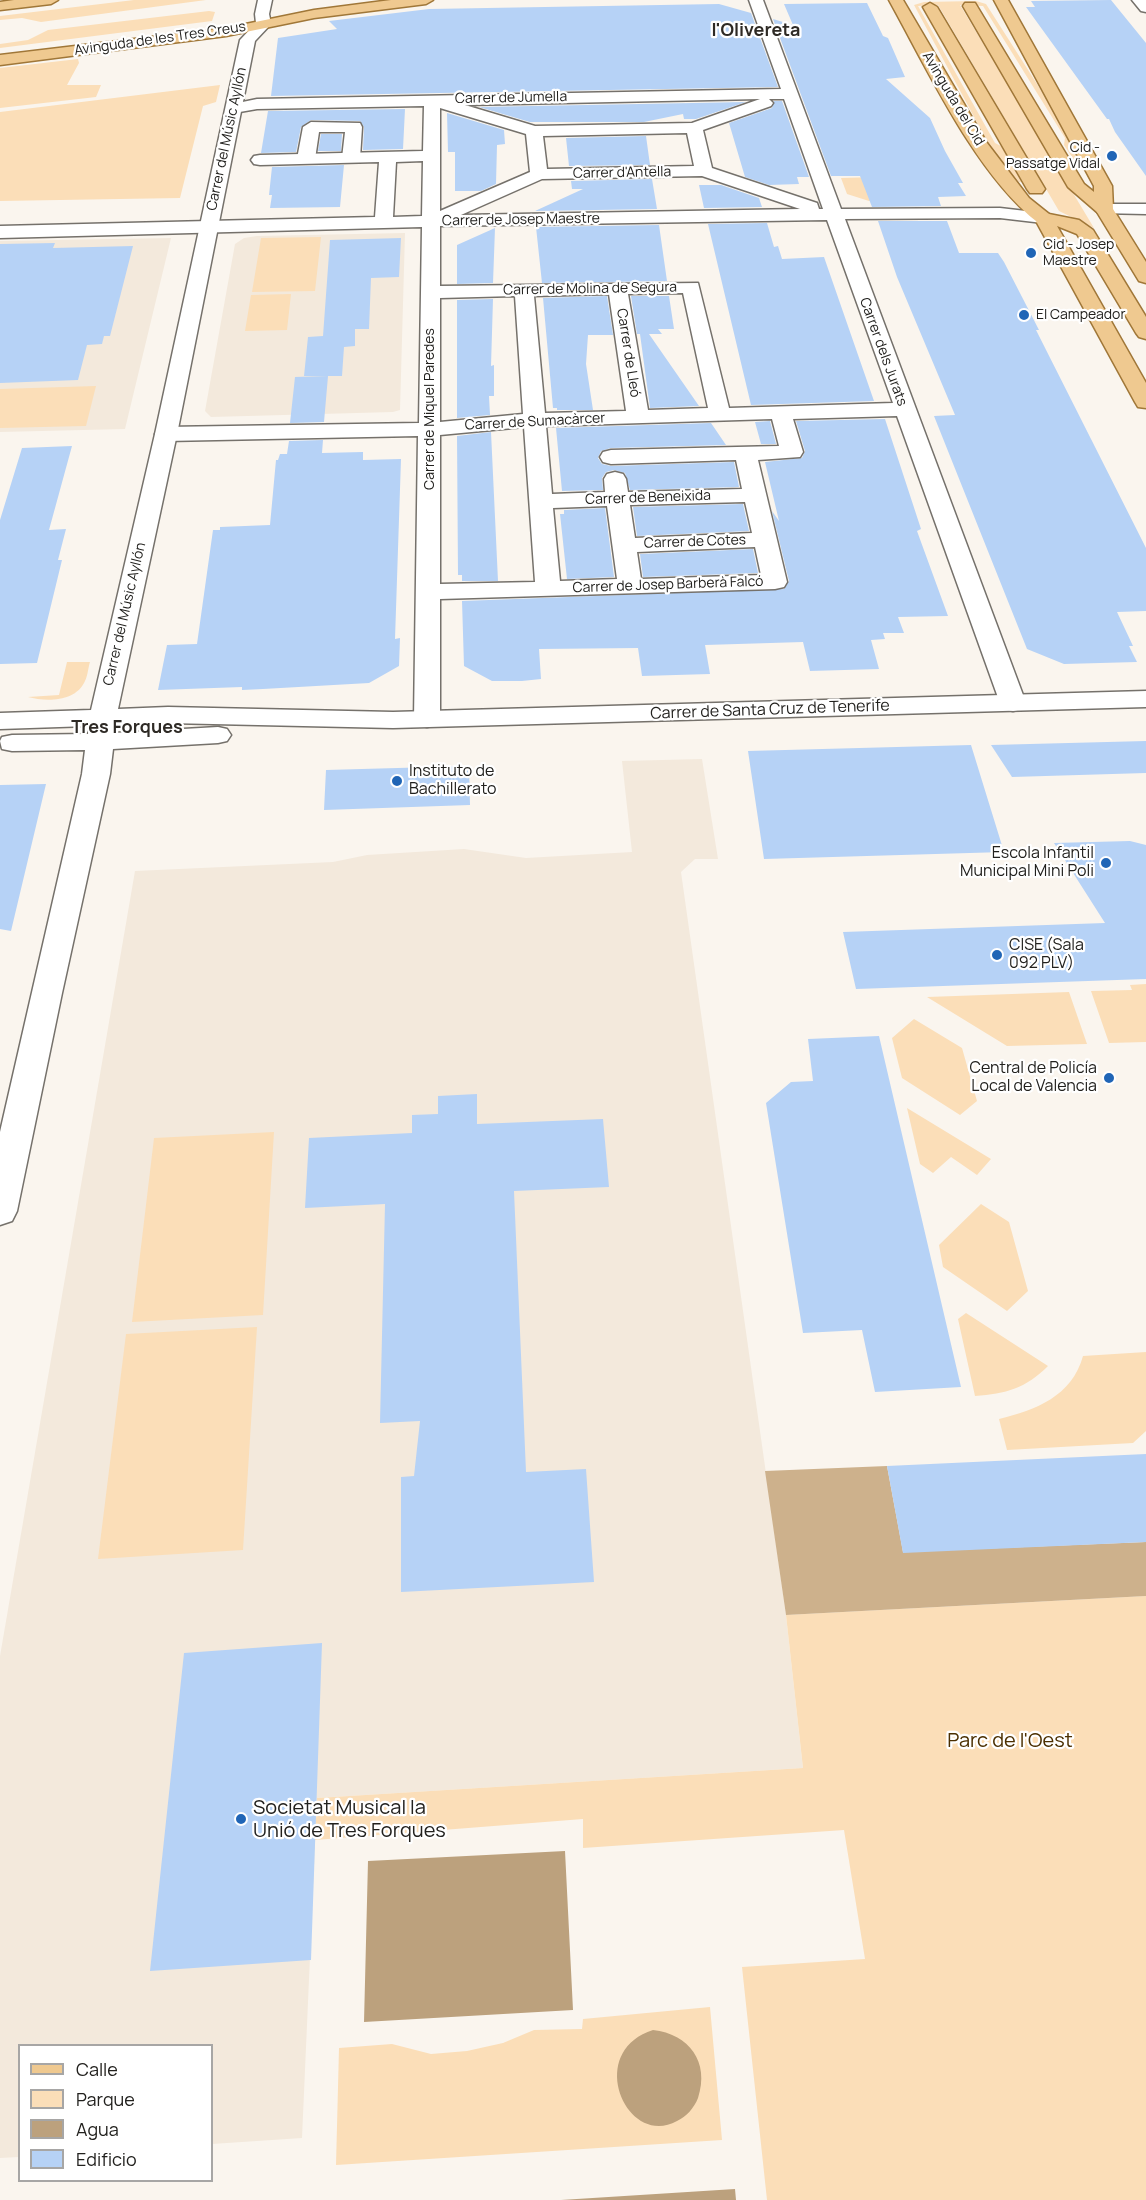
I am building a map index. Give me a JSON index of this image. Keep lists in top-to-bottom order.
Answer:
{
  "streets": {
    "main road": ["Avinguda de les Tres Creus", "Avinguda del Cid"],
    "street": [
      "Carrer de Jumella",
      "Carrer del Músic Ayllón",
      "Carrer d'Antella",
      "Carrer de Josep Maestre",
      "Carrer de Molina de Segura",
      "Carrer dels Jurats",
      "Carrer de Lleó",
      "Carrer de Miquel Paredes",
      "Carrer de Sumacàrcer",
      "Carrer de Beneixida",
      "Carrer de Cotes",
      "Carrer de Josep Barberà Falcó",
      "Carrer de Santa Cruz de Tenerife"
    ]
  },
  "crossings": [
    ["Avinguda de les Tres Creus", "Carrer del Músic Ayllón"],
    ["Carrer de Jumella", "Carrer del Músic Ayllón"],
    ["Carrer de Jumella", "Carrer dels Jurats"],
    ["Carrer de Jumella", "Carrer de Miquel Paredes"],
    ["Avinguda del Cid", "Carrer de Josep Maestre"],
    ["Carrer del Músic Ayllón", "Carrer de Josep Maestre"],
    ["Carrer del Músic Ayllón", "Carrer de Sumacàrcer"],
    ["Carrer del Músic Ayllón", "Carrer de Santa Cruz de Tenerife"],
    ["Carrer d'Antella", "Carrer de Josep Maestre"],
    ["Carrer d'Antella", "Carrer dels Jurats"],
    ["Carrer d'Antella", "Carrer de Miquel Paredes"],
    ["Carrer de Josep Maestre", "Carrer dels Jurats"],
    ["Carrer de Josep Maestre", "Carrer de Miquel Paredes"],
    ["Carrer de Molina de Segura", "Carrer de Lleó"],
    ["Carrer de Molina de Segura", "Carrer de Miquel Paredes"],
    ["Carrer de Molina de Segura", "Carrer de Sumacàrcer"],
    ["Carrer dels Jurats", "Carrer de Sumacàrcer"],
    ["Carrer dels Jurats", "Carrer de Santa Cruz de Tenerife"],
    ["Carrer de Lleó", "Carrer de Sumacàrcer"],
    ["Carrer de Miquel Paredes", "Carrer de Sumacàrcer"],
    ["Carrer de Miquel Paredes", "Carrer de Josep Barberà Falcó"],
    ["Carrer de Miquel Paredes", "Carrer de Santa Cruz de Tenerife"],
    ["Carrer de Beneixida", "Carrer de Josep Barberà Falcó"],
    ["Carrer de Cotes", "Carrer de Josep Barberà Falcó"]
  ],
  "districts": ["l'Olivereta", "Tres Forques"],
  "parks": ["Parc de l'Oest"],
  "places": [
    "Cid - Passatge Vidal",
    "Cid - Josep Maestre",
    "El Campeador",
    "Instituto de Bachillerato",
    "Escola Infantil Municipal Mini Poli",
    "CISE (Sala 092 PLV)",
    "Central de Policía Local de Valencia",
    "Societat Musical la Unió de Tres Forques"
  ],
  "legend": [
    "Calle",
    "Parque",
    "Agua",
    "Edificio"
  ]
}
